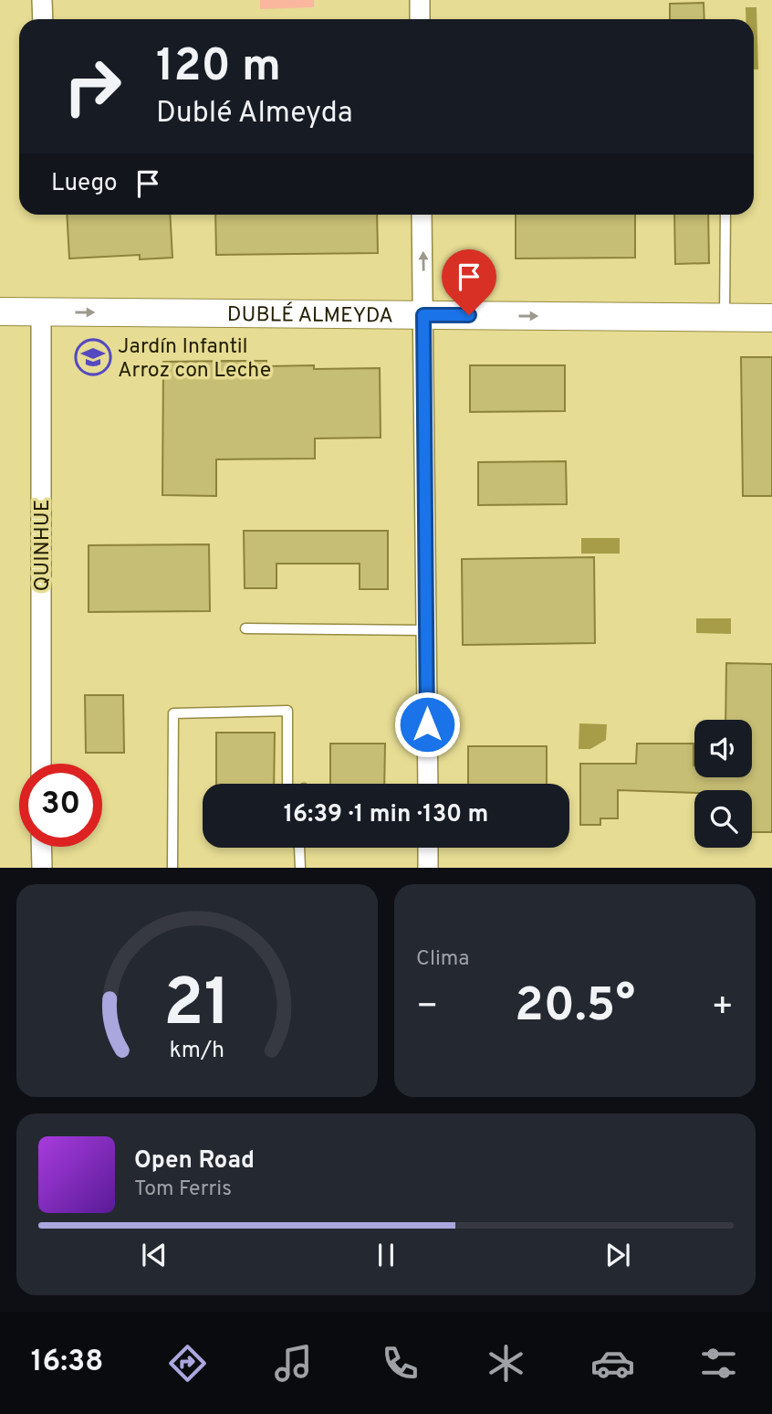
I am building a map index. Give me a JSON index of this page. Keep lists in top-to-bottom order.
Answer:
{
  "streets": {
    "main road": ["DUBLÉ ALMEYDA"],
    "street": ["QUINHUE"]
  },
  "crossings": [
    ["DUBLÉ ALMEYDA", "QUINHUE"]
  ],
  "one_way": ["DUBLÉ ALMEYDA"],
  "places": {
    "school or university": ["Jardín Infantil Arroz con Leche"]
  },
  "page": {
    "turn": ["120 m", "Dublé Almeyda"],
    "then": "Luego",
    "limit": "30",
    "trip": "16:39 · 1 min · 130 m",
    "tile": "Clima",
    "heat": ["−", "20.5°", "+"],
    "song": ["Open Road", "Tom Ferris"],
    "tabs": "16:38",
    "gauge": ["21", "km/h"]
  }
}
